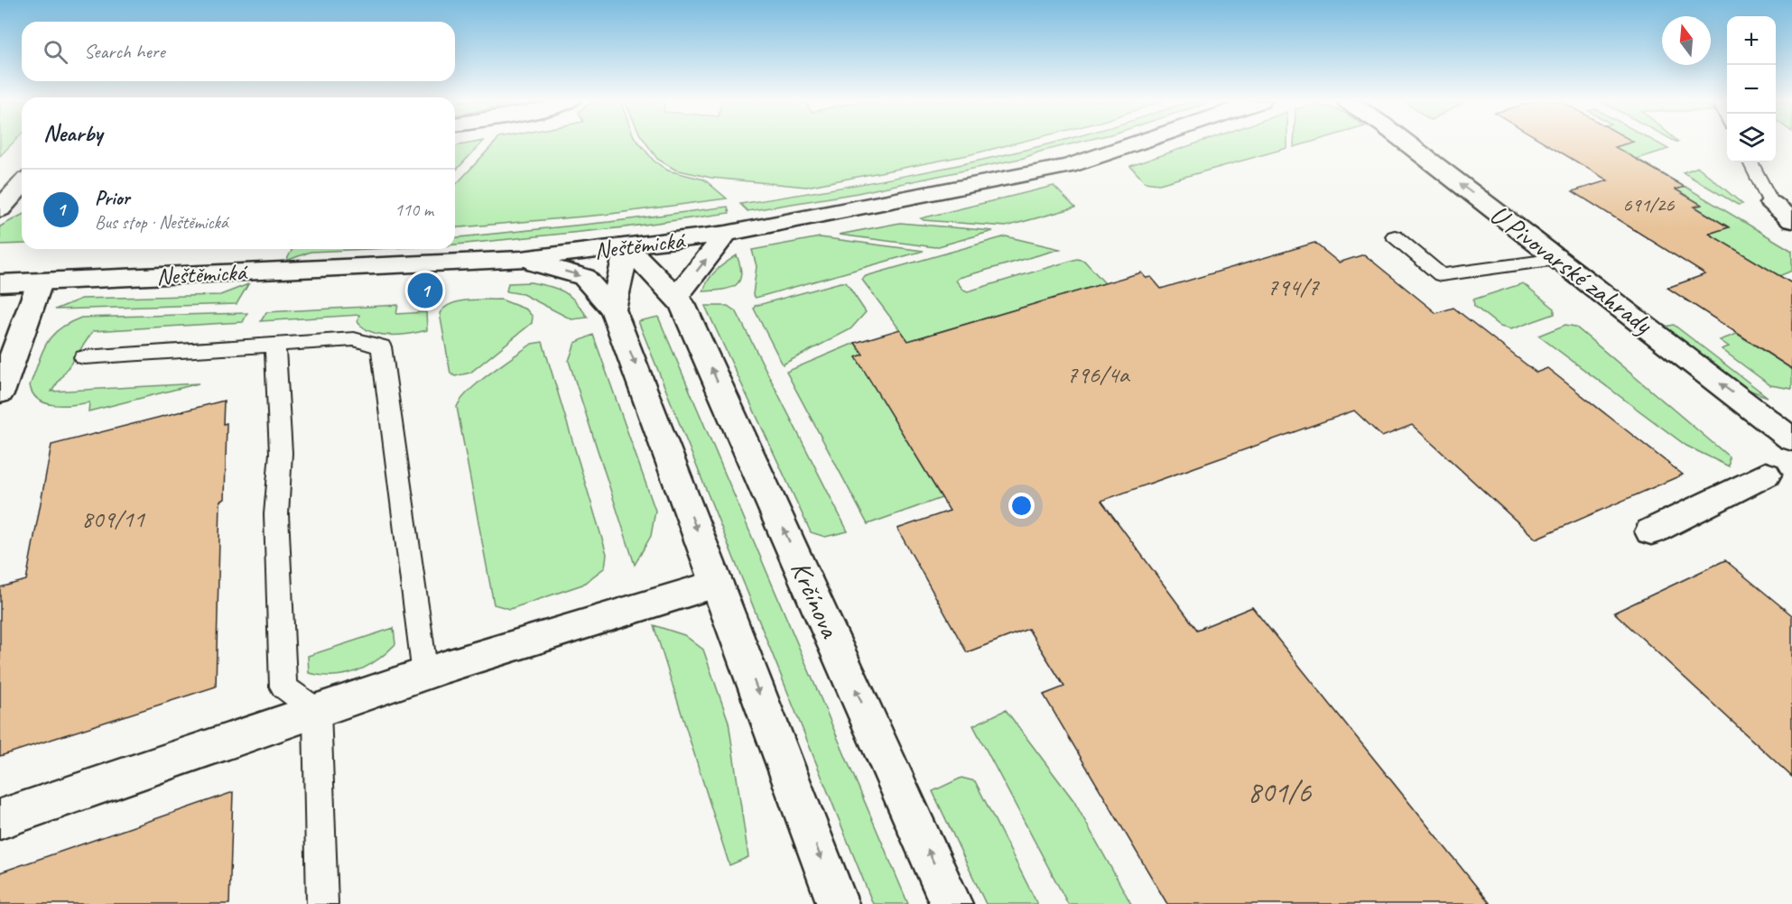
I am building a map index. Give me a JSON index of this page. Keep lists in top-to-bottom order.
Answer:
{
  "streets": {
    "street": ["Neštěmická", "U Pivovarské zahrady", "Krčínova"]
  },
  "crossings": [
    ["Neštěmická", "Krčínova"]
  ],
  "one_way": ["U Pivovarské zahrady"],
  "house_numbers": [
    "691/26",
    "794/7",
    "796/4a",
    "809/11",
    "801/6"
  ],
  "north": "top",
  "page": {
    "map_buttons": ["+", "−"],
    "search": "Search here",
    "heading": "Nearby",
    "list": [
      {
        "mark": "1",
        "name": "Prior",
        "note": "Bus stop · Neštěmická",
        "value": "110 m"
      }
    ],
    "pins": "1"
  }
}
